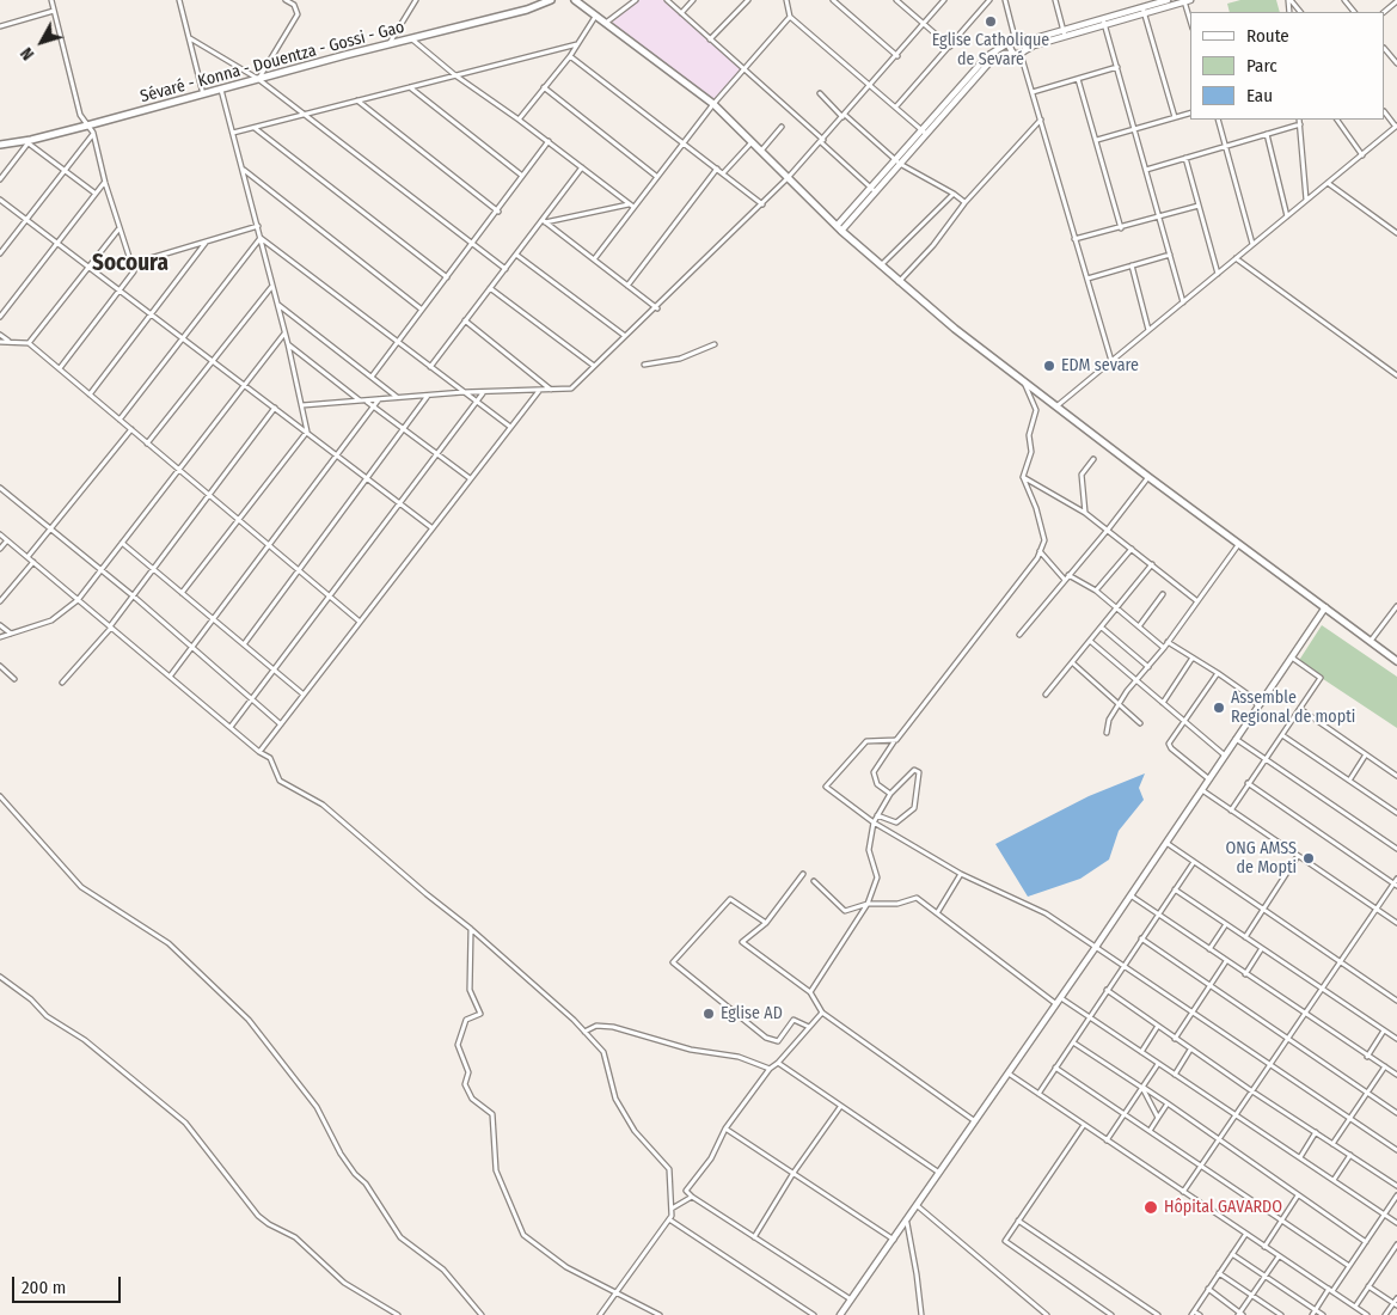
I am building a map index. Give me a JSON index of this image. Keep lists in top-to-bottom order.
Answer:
{
  "streets": {
    "main road": ["Sévaré - Konna - Douentza - Gossi - Gao"]
  },
  "districts": ["Socoura"],
  "places": [
    "Eglise Catholique de Sevaré",
    "EDM sevare",
    "Assemble Regional de mopti",
    "ONG AMSS de Mopti",
    "Eglise AD",
    "Hôpital GAVARDO"
  ],
  "legend": ["Route", "Parc", "Eau"],
  "scale_bar": "200 m",
  "north": "bottom left"
}
